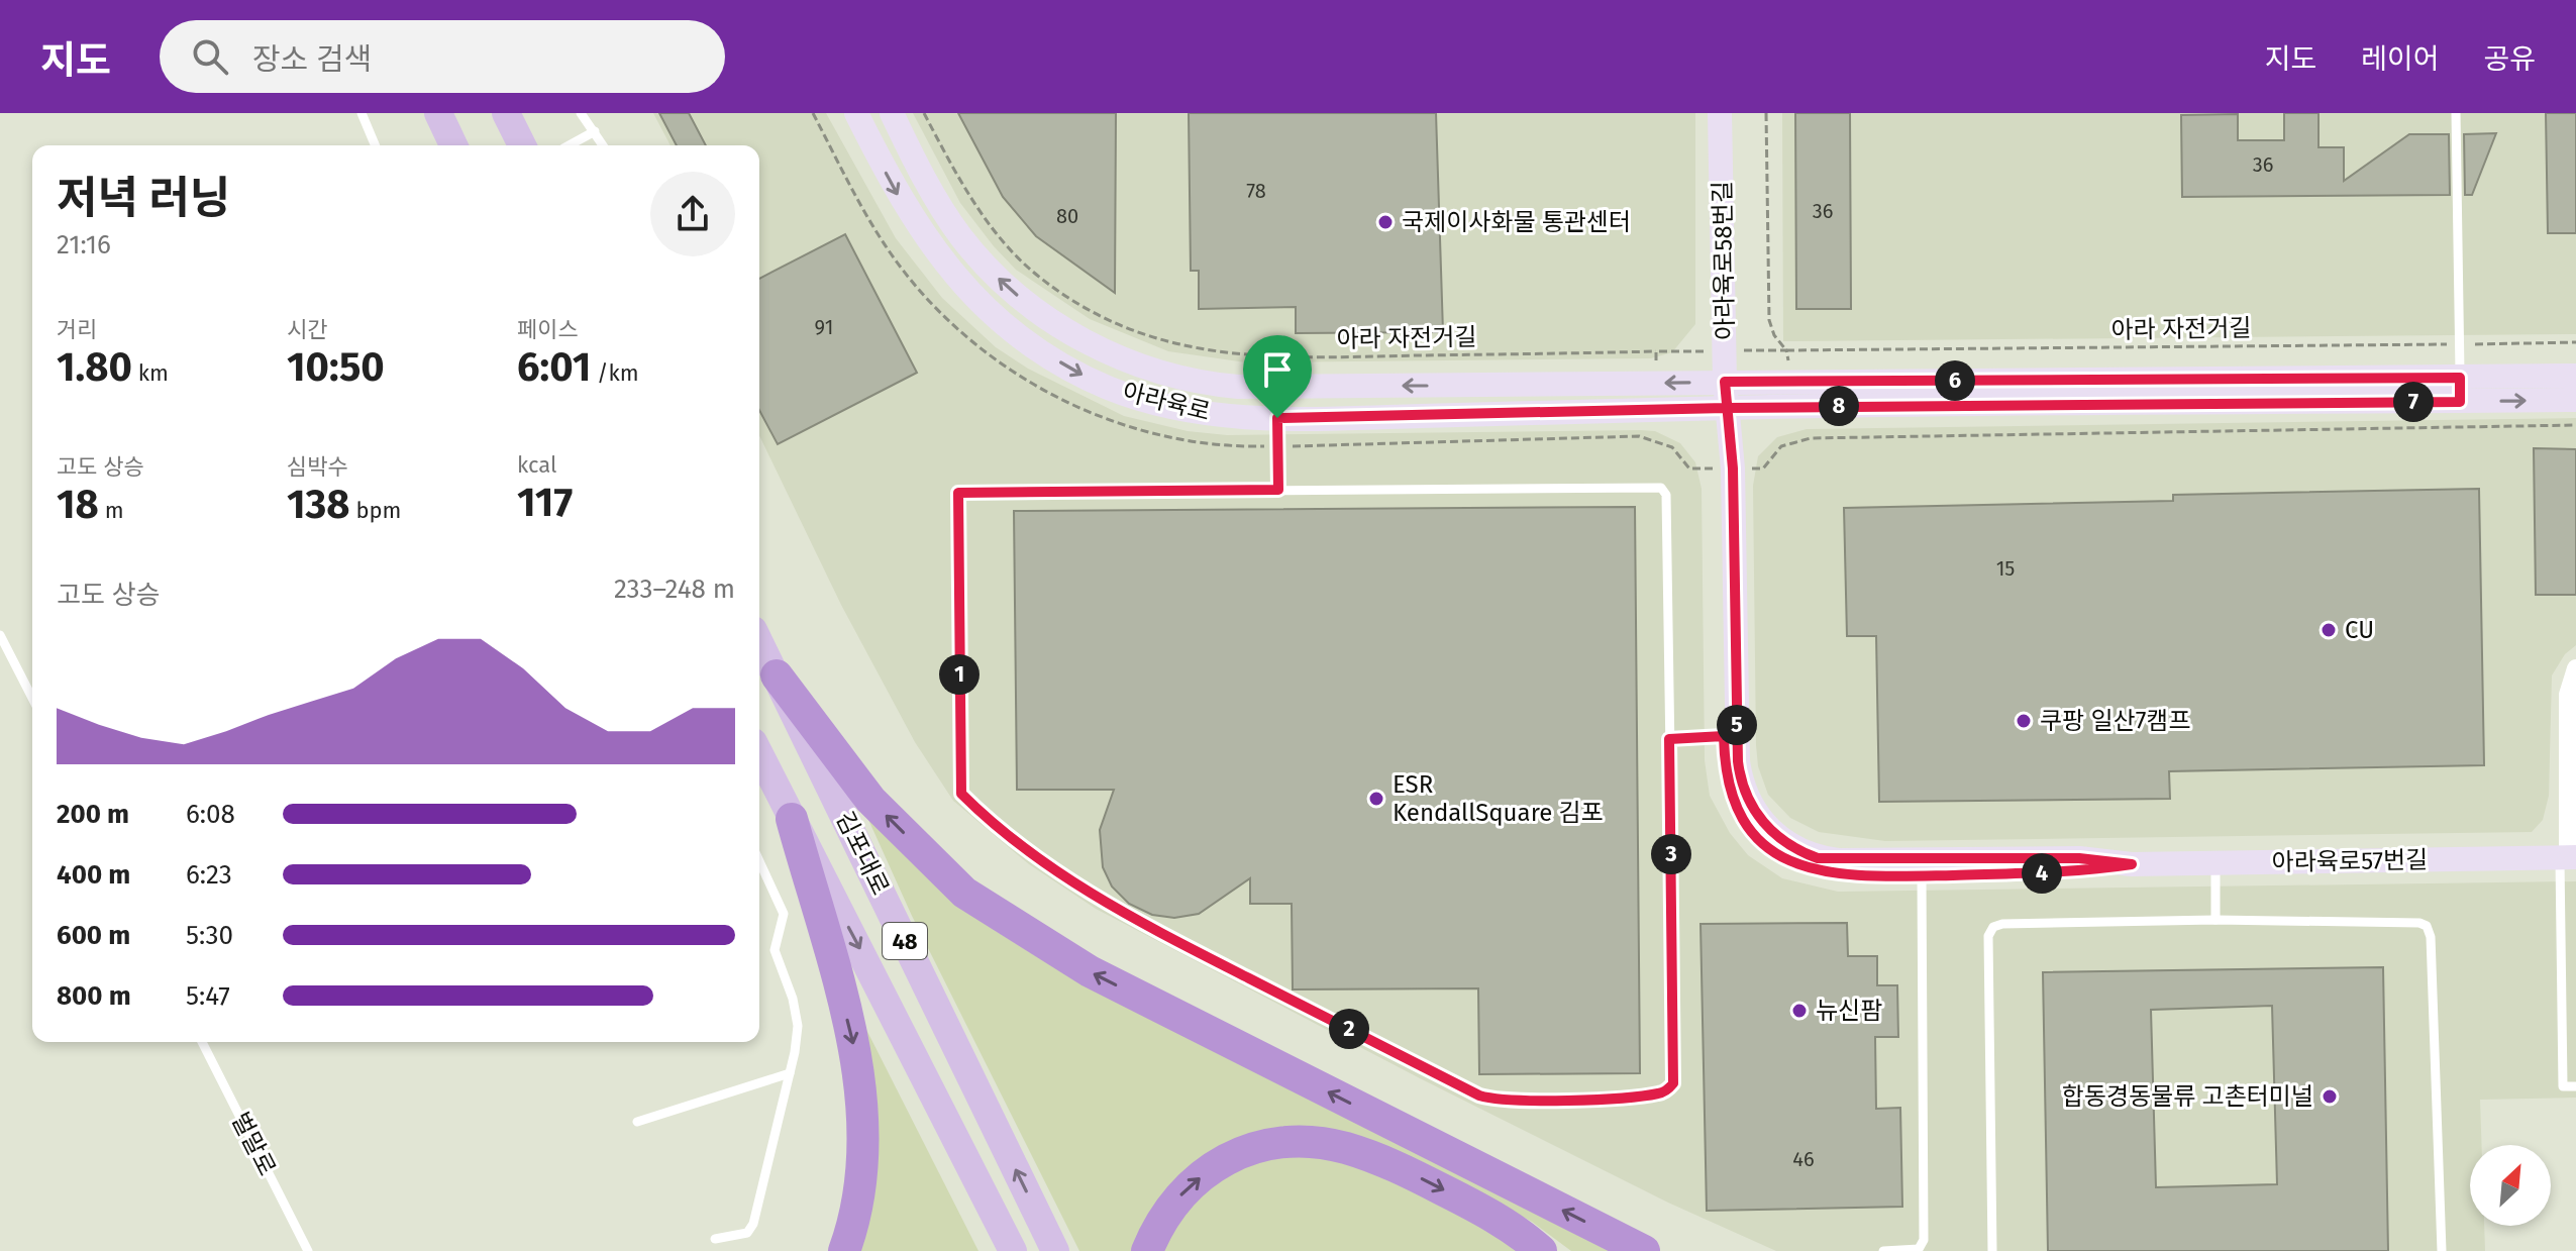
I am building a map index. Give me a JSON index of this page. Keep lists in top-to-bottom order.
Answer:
{
  "streets": {
    "main road": ["김포대로", "48"],
    "street": ["아라육로58번길", "아라육로", "아라육로57번길"],
    "lane": ["벌말로"],
    "path": ["아라 자전거길"]
  },
  "crossings": [
    ["아라육로58번길", "아라육로"],
    ["아라육로58번길", "아라육로57번길"],
    ["아라육로", "아라육로57번길"]
  ],
  "places": [
    "국제이사화물 통관센터",
    "CU",
    "쿠팡 일산7캠프",
    "ESR KendallSquare 김포",
    "뉴신팜",
    "합동경동물류 고촌터미널"
  ],
  "house_numbers": [
    "36",
    "78",
    "36",
    "80",
    "91",
    "15",
    "46"
  ],
  "north": "top right",
  "page": {
    "header": "지도",
    "search": "장소 검색",
    "nav": ["지도", "레이어", "공유"],
    "heading": ["저녁 러닝", "21:16"],
    "stats": [
      ["거리", "1.80 km"],
      ["시간", "10:50"],
      ["페이스", "6:01 /km"],
      ["고도 상승", "18 m"],
      ["심박수", "138 bpm"],
      ["kcal", "117"]
    ],
    "pins": [
      "6",
      "7",
      "8",
      "1",
      "5",
      "3",
      "4",
      "2"
    ],
    "chart": ["고도 상승", "233–248 m"],
    "list": [
      {
        "name": "200 m",
        "note": "6:08"
      },
      {
        "name": "400 m",
        "note": "6:23"
      },
      {
        "name": "600 m",
        "note": "5:30"
      },
      {
        "name": "800 m",
        "note": "5:47"
      }
    ]
  }
}
